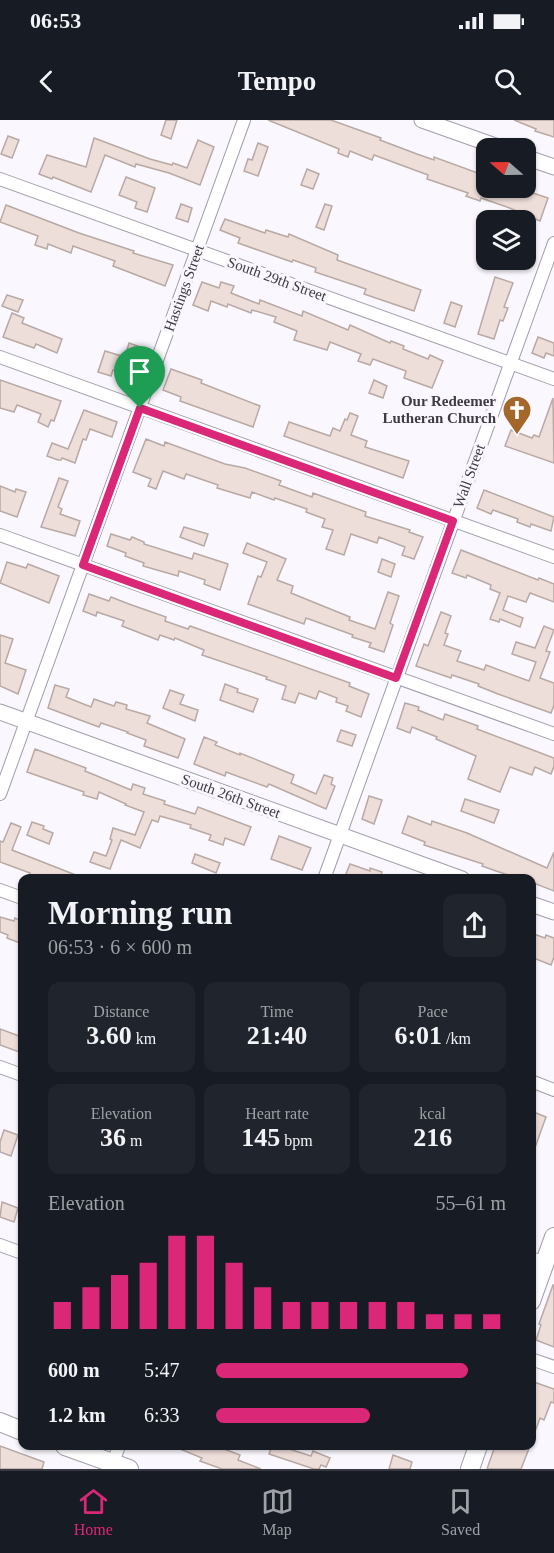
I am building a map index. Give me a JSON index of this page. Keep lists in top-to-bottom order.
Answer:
{
  "streets": {
    "street": [
      "South 29th Street",
      "Hastings Street",
      "Wall Street",
      "South 26th Street"
    ]
  },
  "crossings": [
    ["South 29th Street", "Hastings Street"],
    ["South 29th Street", "Wall Street"],
    ["Hastings Street", "South 26th Street"],
    ["Wall Street", "South 26th Street"]
  ],
  "places": {
    "church": ["Our Redeemer Lutheran Church"]
  },
  "north": "left",
  "page": {
    "status": "06:53",
    "header": "Tempo",
    "heading": ["Morning run", "06:53 · 6 × 600 m"],
    "stats": [
      ["Distance", "3.60 km"],
      ["Time", "21:40"],
      ["Pace", "6:01 /km"],
      ["Elevation", "36 m"],
      ["Heart rate", "145 bpm"],
      ["kcal", "216"]
    ],
    "chart": ["Elevation", "55–61 m"],
    "list": [
      {
        "name": "600 m",
        "note": "5:47"
      },
      {
        "name": "1.2 km",
        "note": "6:33"
      }
    ],
    "tabs": ["Home", "Map", "Saved"]
  }
}
